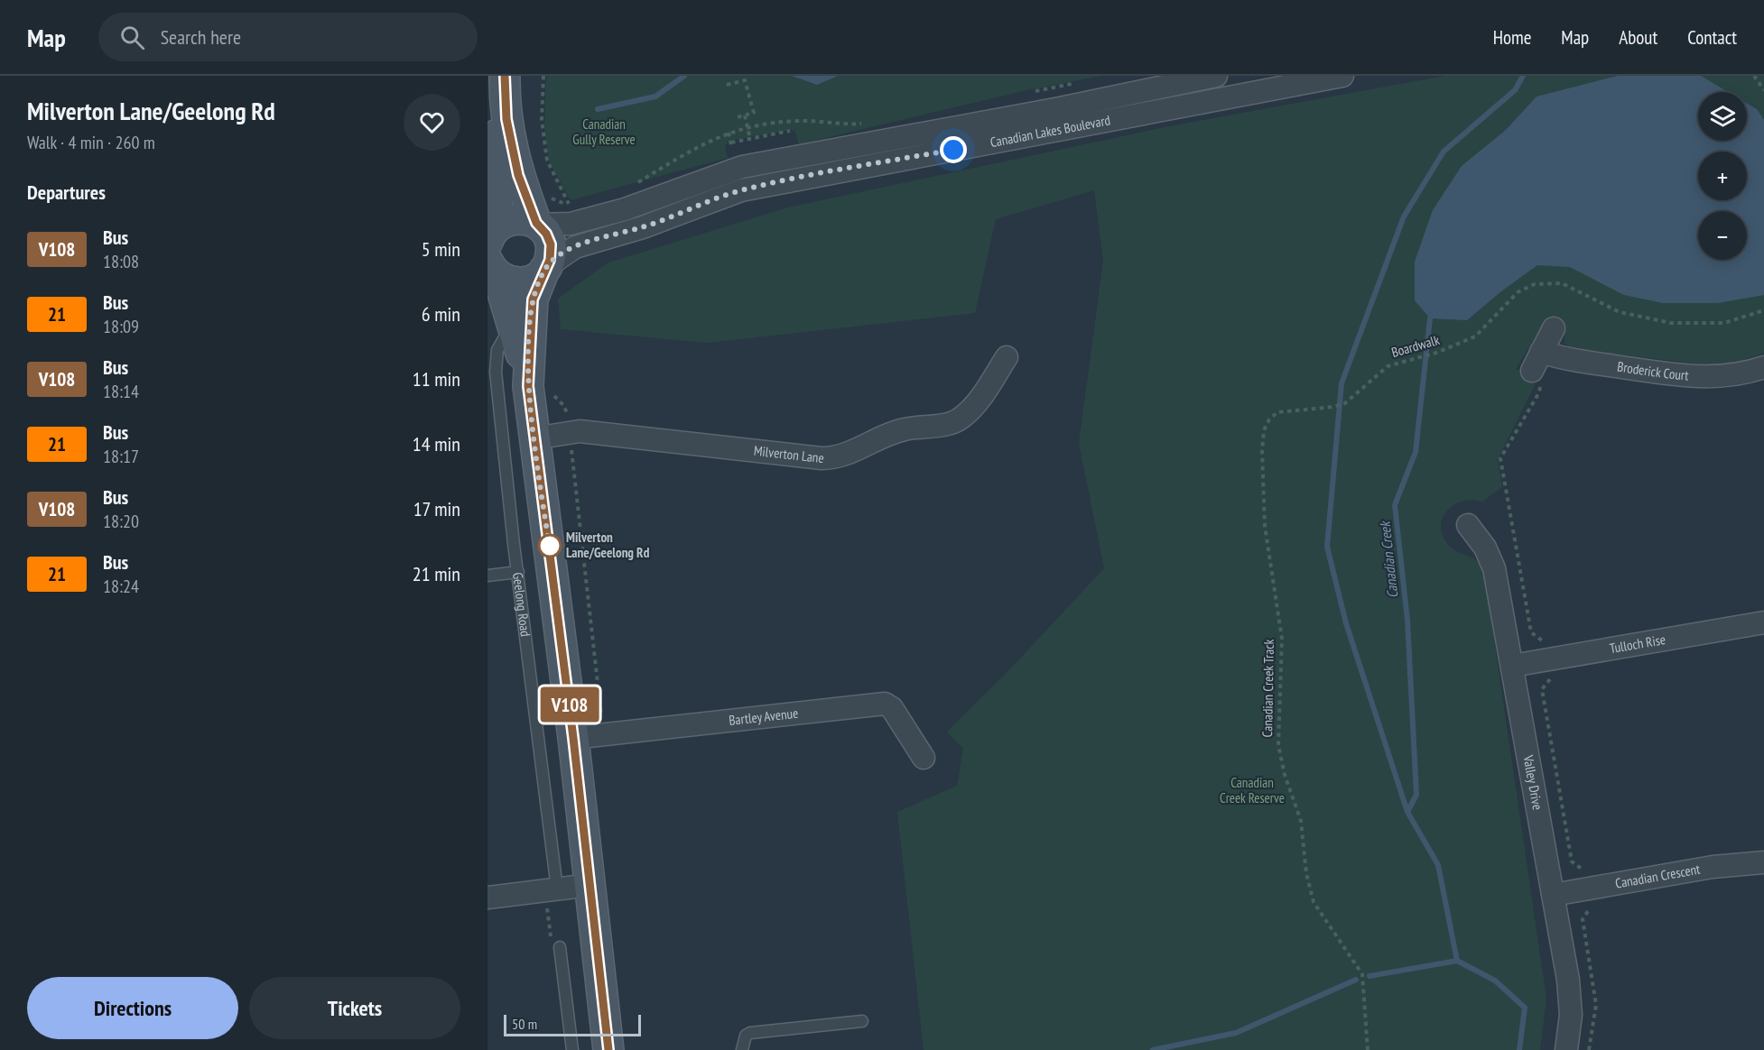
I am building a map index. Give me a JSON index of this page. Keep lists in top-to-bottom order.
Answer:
{
  "streets": {
    "street": [
      "Canadian Lakes Boulevard",
      "Broderick Court",
      "Milverton Lane",
      "Tulloch Rise",
      "Bartley Avenue",
      "Valley Drive",
      "Canadian Crescent"
    ],
    "lane": ["Geelong Road"],
    "path": ["Boardwalk", "Canadian Creek Track"]
  },
  "crossings": [
    ["Boardwalk", "Canadian Creek Track"],
    ["Tulloch Rise", "Valley Drive"],
    ["Valley Drive", "Canadian Crescent"]
  ],
  "water": ["Canadian Creek"],
  "parks": ["Canadian Gully Reserve", "Canadian Creek Reserve"],
  "places": ["Milverton Lane/Geelong Rd"],
  "lines": ["bus line V108"],
  "scale_bar": "50 m",
  "page": {
    "header": "Map",
    "search": "Search here",
    "nav": [
      "Home",
      "Map",
      "About",
      "Contact"
    ],
    "heading": [
      ["Milverton Lane/Geelong Rd", "Walk · 4 min · 260 m"],
      "Departures"
    ],
    "on_map": "V108",
    "map_buttons": ["+", "−"],
    "list": [
      {
        "mark": "V108",
        "name": "Bus",
        "note": "18:08",
        "value": "5 min"
      },
      {
        "mark": "21",
        "name": "Bus",
        "note": "18:09",
        "value": "6 min"
      },
      {
        "mark": "V108",
        "name": "Bus",
        "note": "18:14",
        "value": "11 min"
      },
      {
        "mark": "21",
        "name": "Bus",
        "note": "18:17",
        "value": "14 min"
      },
      {
        "mark": "V108",
        "name": "Bus",
        "note": "18:20",
        "value": "17 min"
      },
      {
        "mark": "21",
        "name": "Bus",
        "note": "18:24",
        "value": "21 min"
      }
    ],
    "buttons": ["Directions", "Tickets"],
    "scale": "50 m"
  }
}
